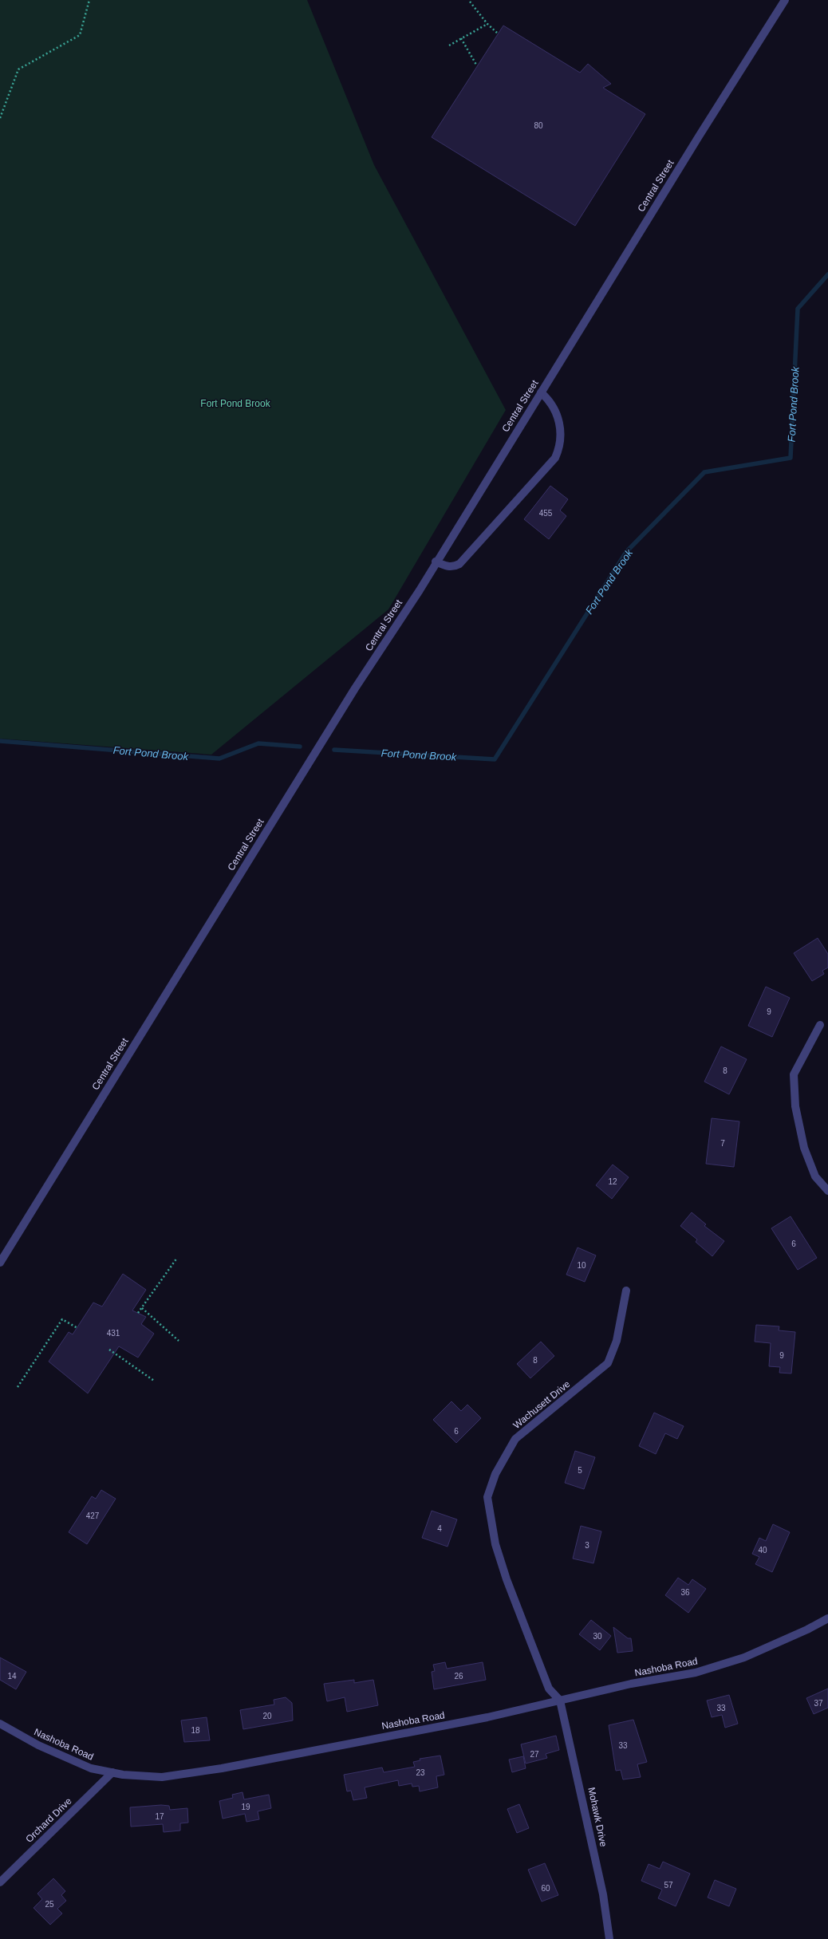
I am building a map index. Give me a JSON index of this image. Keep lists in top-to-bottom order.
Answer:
{
  "streets": {
    "street": [
      "Central Street",
      "Wachusett Drive",
      "Nashoba Road",
      "Mohawk Drive",
      "Orchard Drive"
    ]
  },
  "crossings": [
    ["Wachusett Drive", "Nashoba Road"],
    ["Wachusett Drive", "Mohawk Drive"],
    ["Nashoba Road", "Mohawk Drive"],
    ["Nashoba Road", "Orchard Drive"]
  ],
  "water": ["Fort Pond Brook"],
  "parks": ["Fort Pond Brook"],
  "house_numbers": [
    "80",
    "455",
    "9",
    "8",
    "7",
    "12",
    "6",
    "10",
    "431",
    "9",
    "8",
    "6",
    "5",
    "427",
    "4",
    "3",
    "40",
    "36",
    "30",
    "14",
    "26",
    "37",
    "33",
    "20",
    "18",
    "33",
    "27",
    "23",
    "19",
    "17",
    "57",
    "60",
    "25"
  ]
}
